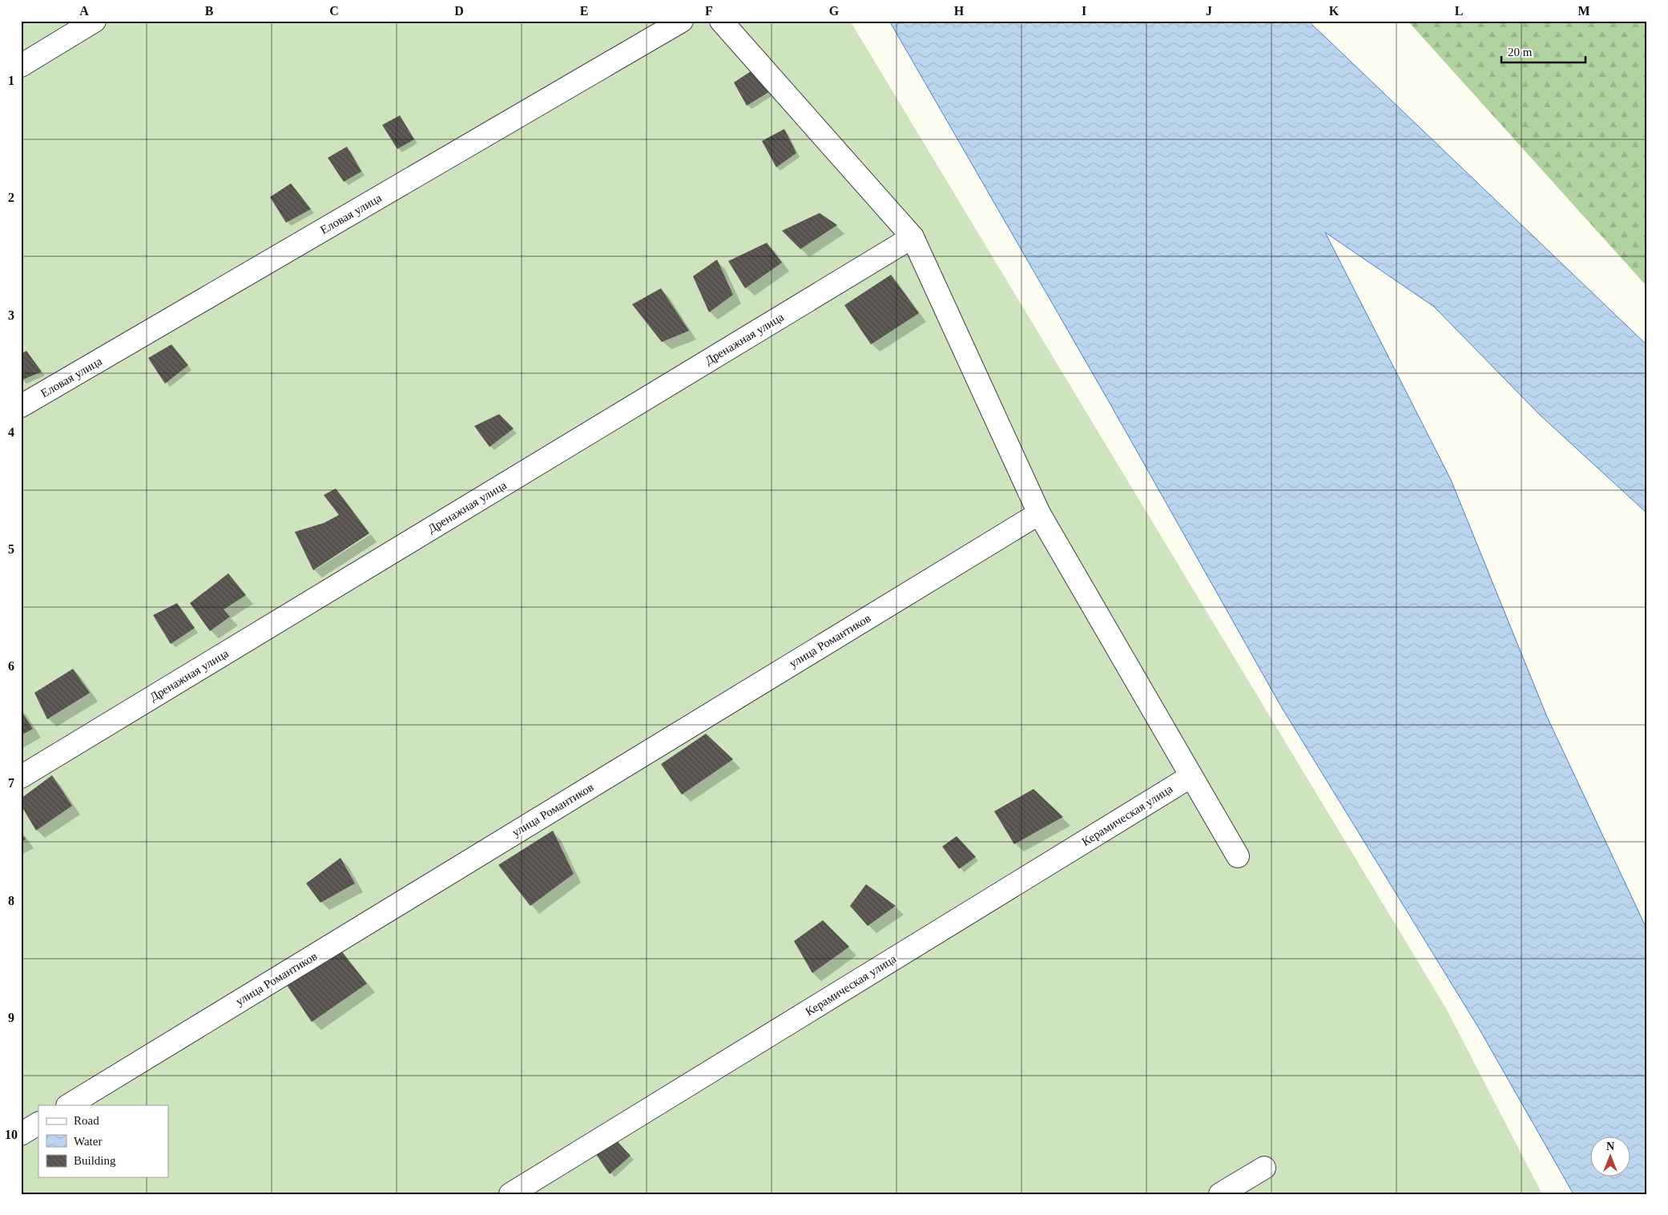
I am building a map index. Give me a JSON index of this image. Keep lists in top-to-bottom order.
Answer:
{
  "streets": {
    "street": [
      "Еловая улица",
      "Дренажная улица",
      "улица Романтиков",
      "Керамическая улица"
    ]
  },
  "legend": ["Road", "Water", "Building"],
  "scale_bar": "20 m",
  "north": "top",
  "grid": {
    "columns": [
      "A",
      "B",
      "C",
      "D",
      "E",
      "F",
      "G",
      "H",
      "I",
      "J",
      "K",
      "L",
      "M"
    ],
    "rows": [
      "1",
      "2",
      "3",
      "4",
      "5",
      "6",
      "7",
      "8",
      "9",
      "10"
    ]
  }
}
